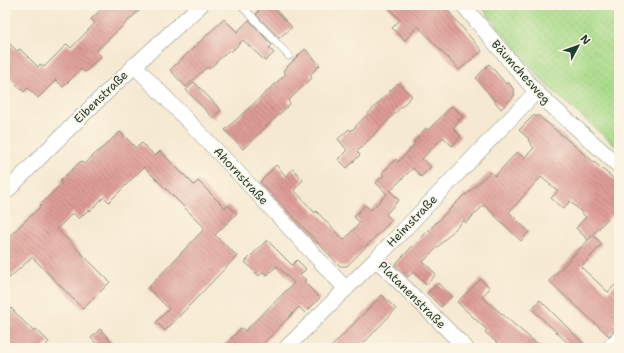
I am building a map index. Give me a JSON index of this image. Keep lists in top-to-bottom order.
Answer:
{
  "streets": {
    "street": [
      "Bäumchesweg",
      "Eibenstraße",
      "Ahornstraße",
      "Heimstraße",
      "Platanenstraße"
    ]
  },
  "crossings": [
    ["Bäumchesweg", "Heimstraße"],
    ["Eibenstraße", "Ahornstraße"],
    ["Ahornstraße", "Heimstraße"],
    ["Heimstraße", "Platanenstraße"]
  ],
  "north": "top right"
}
